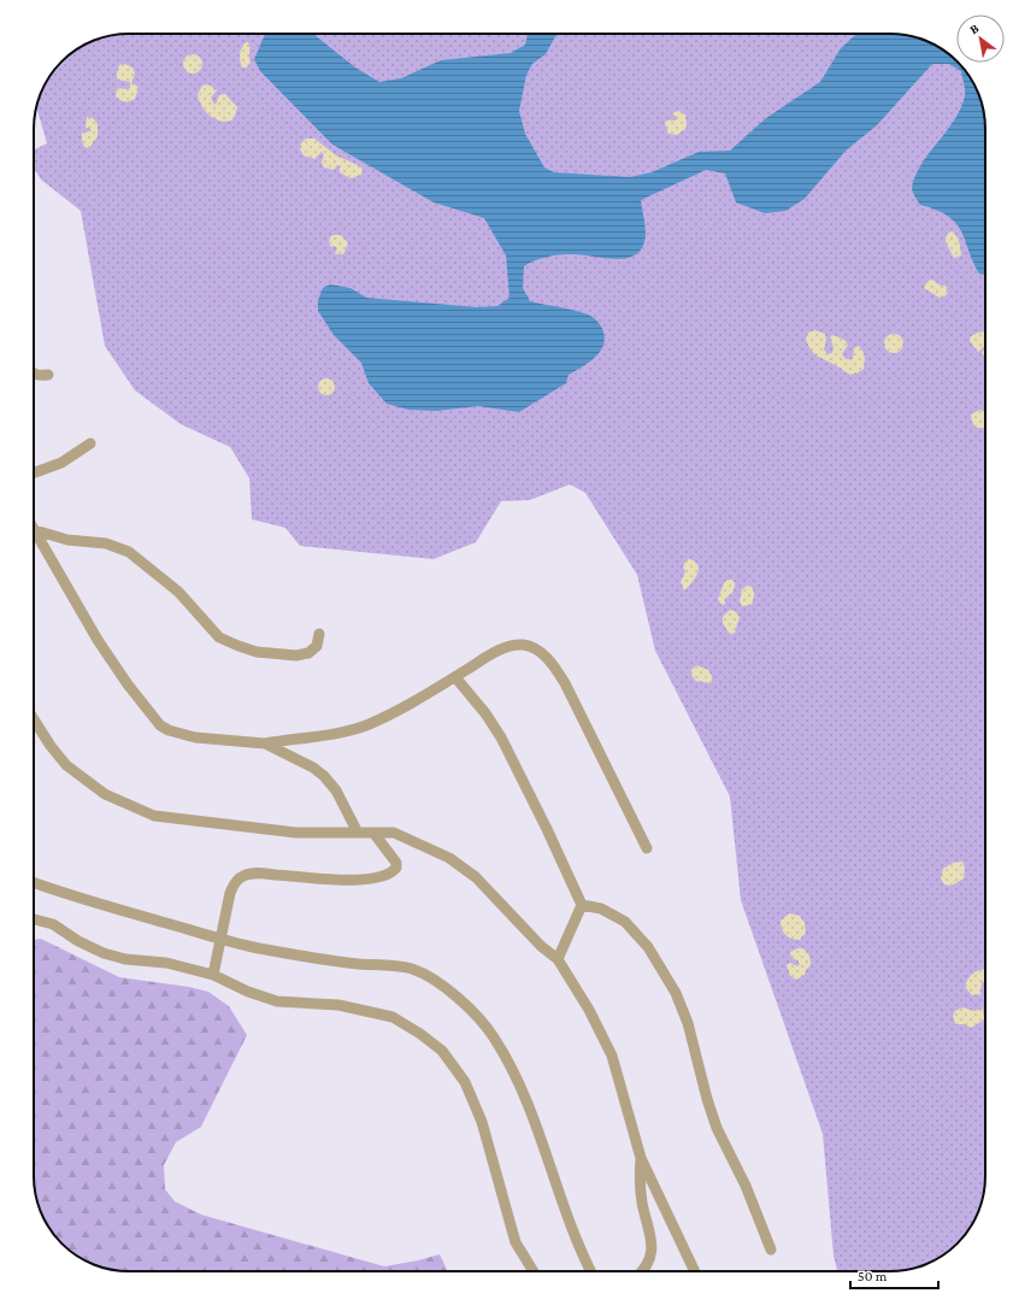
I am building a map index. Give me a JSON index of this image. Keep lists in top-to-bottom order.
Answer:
{
  "scale_bar": "50 m",
  "north": "top left"
}
